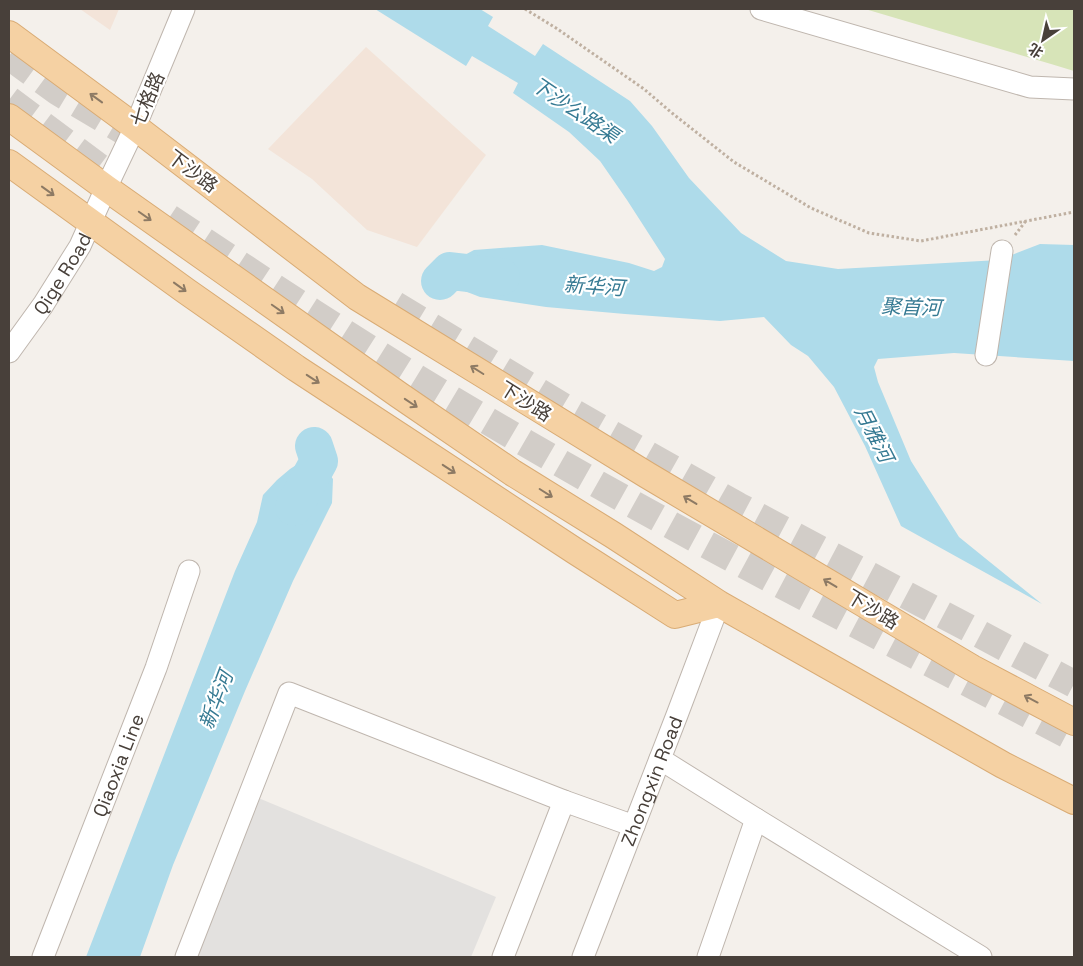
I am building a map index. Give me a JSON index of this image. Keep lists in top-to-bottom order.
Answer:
{
  "streets": {
    "main road": ["下沙路"],
    "street": [
      "七格路",
      "Qige Road",
      "Qiaoxia Line",
      "Zhongxin Road"
    ]
  },
  "crossings": [
    ["七格路", "下沙路"],
    ["七格路", "Qige Road"]
  ],
  "water": [
    "下沙公路渠",
    "新华河",
    "聚首河",
    "月雅河"
  ],
  "north": "bottom left"
}
